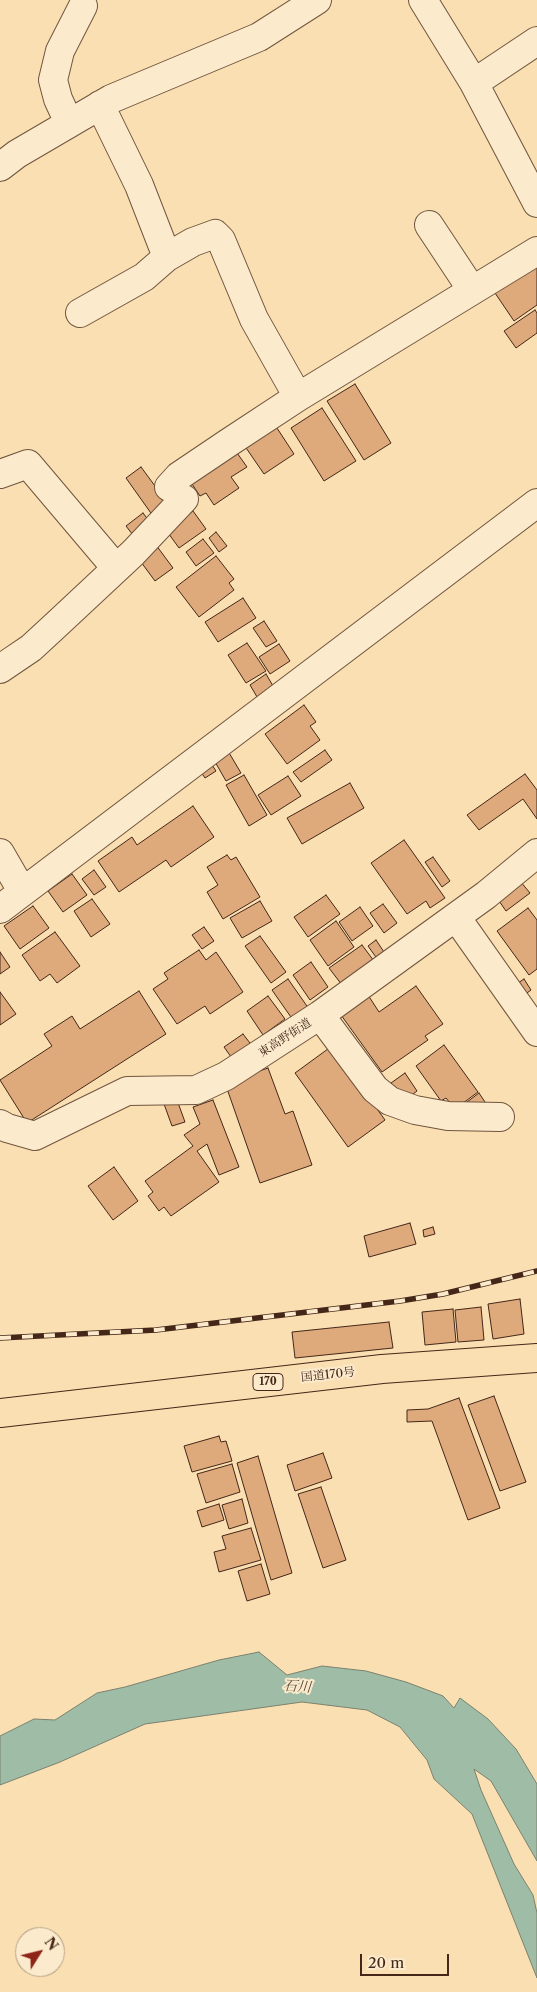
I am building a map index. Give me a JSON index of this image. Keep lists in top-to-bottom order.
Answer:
{
  "streets": {
    "highway": ["国道170号", "170"],
    "street": ["東高野街道"]
  },
  "water": ["石川"],
  "scale_bar": "20 m",
  "north": "top right"
}
